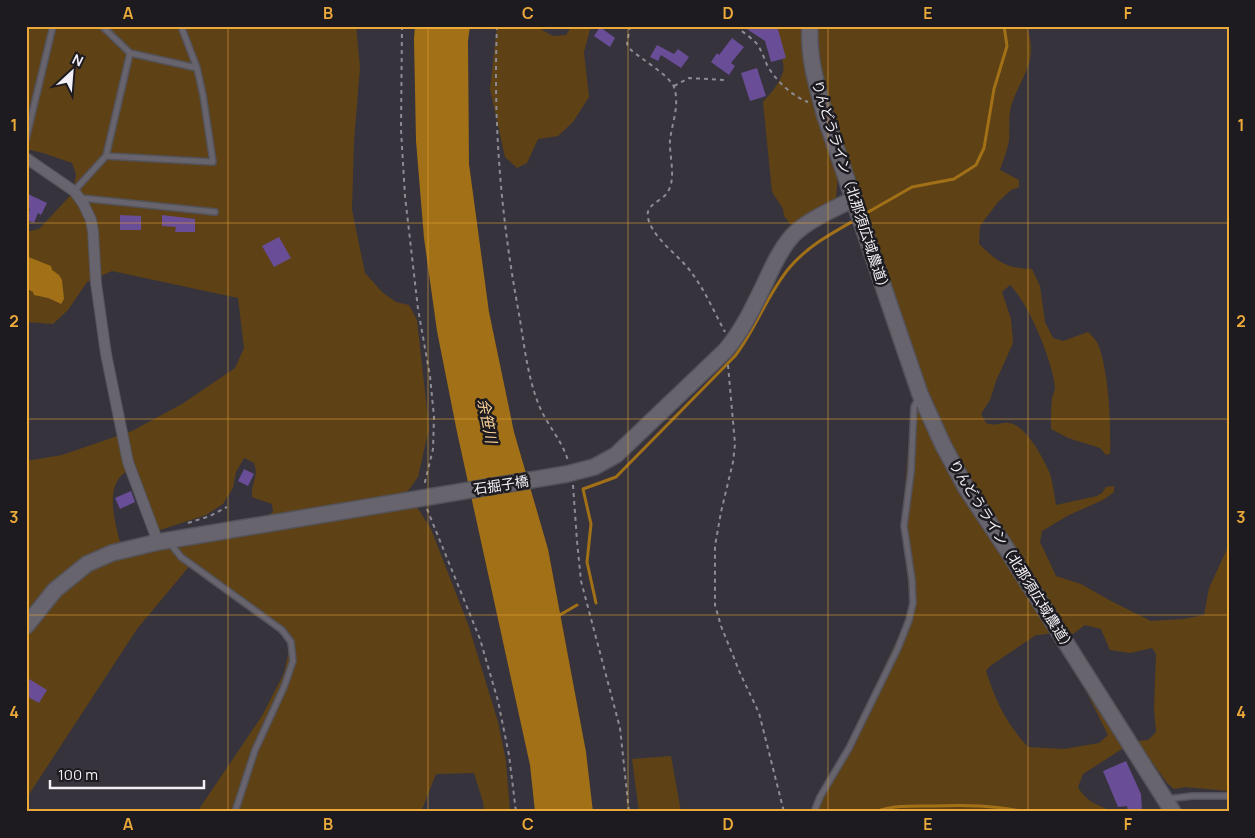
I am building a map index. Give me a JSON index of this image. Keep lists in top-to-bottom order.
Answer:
{
  "streets": {
    "street": ["りんどうライン（北那須広域農道）", "石掘子橋"]
  },
  "crossings": [
    ["りんどうライン（北那須広域農道）", "石掘子橋"]
  ],
  "water": ["余笹川"],
  "scale_bar": "100 m",
  "north": "top right",
  "grid": {
    "columns": [
      "A",
      "B",
      "C",
      "D",
      "E",
      "F"
    ],
    "rows": [
      "1",
      "2",
      "3",
      "4"
    ]
  }
}
